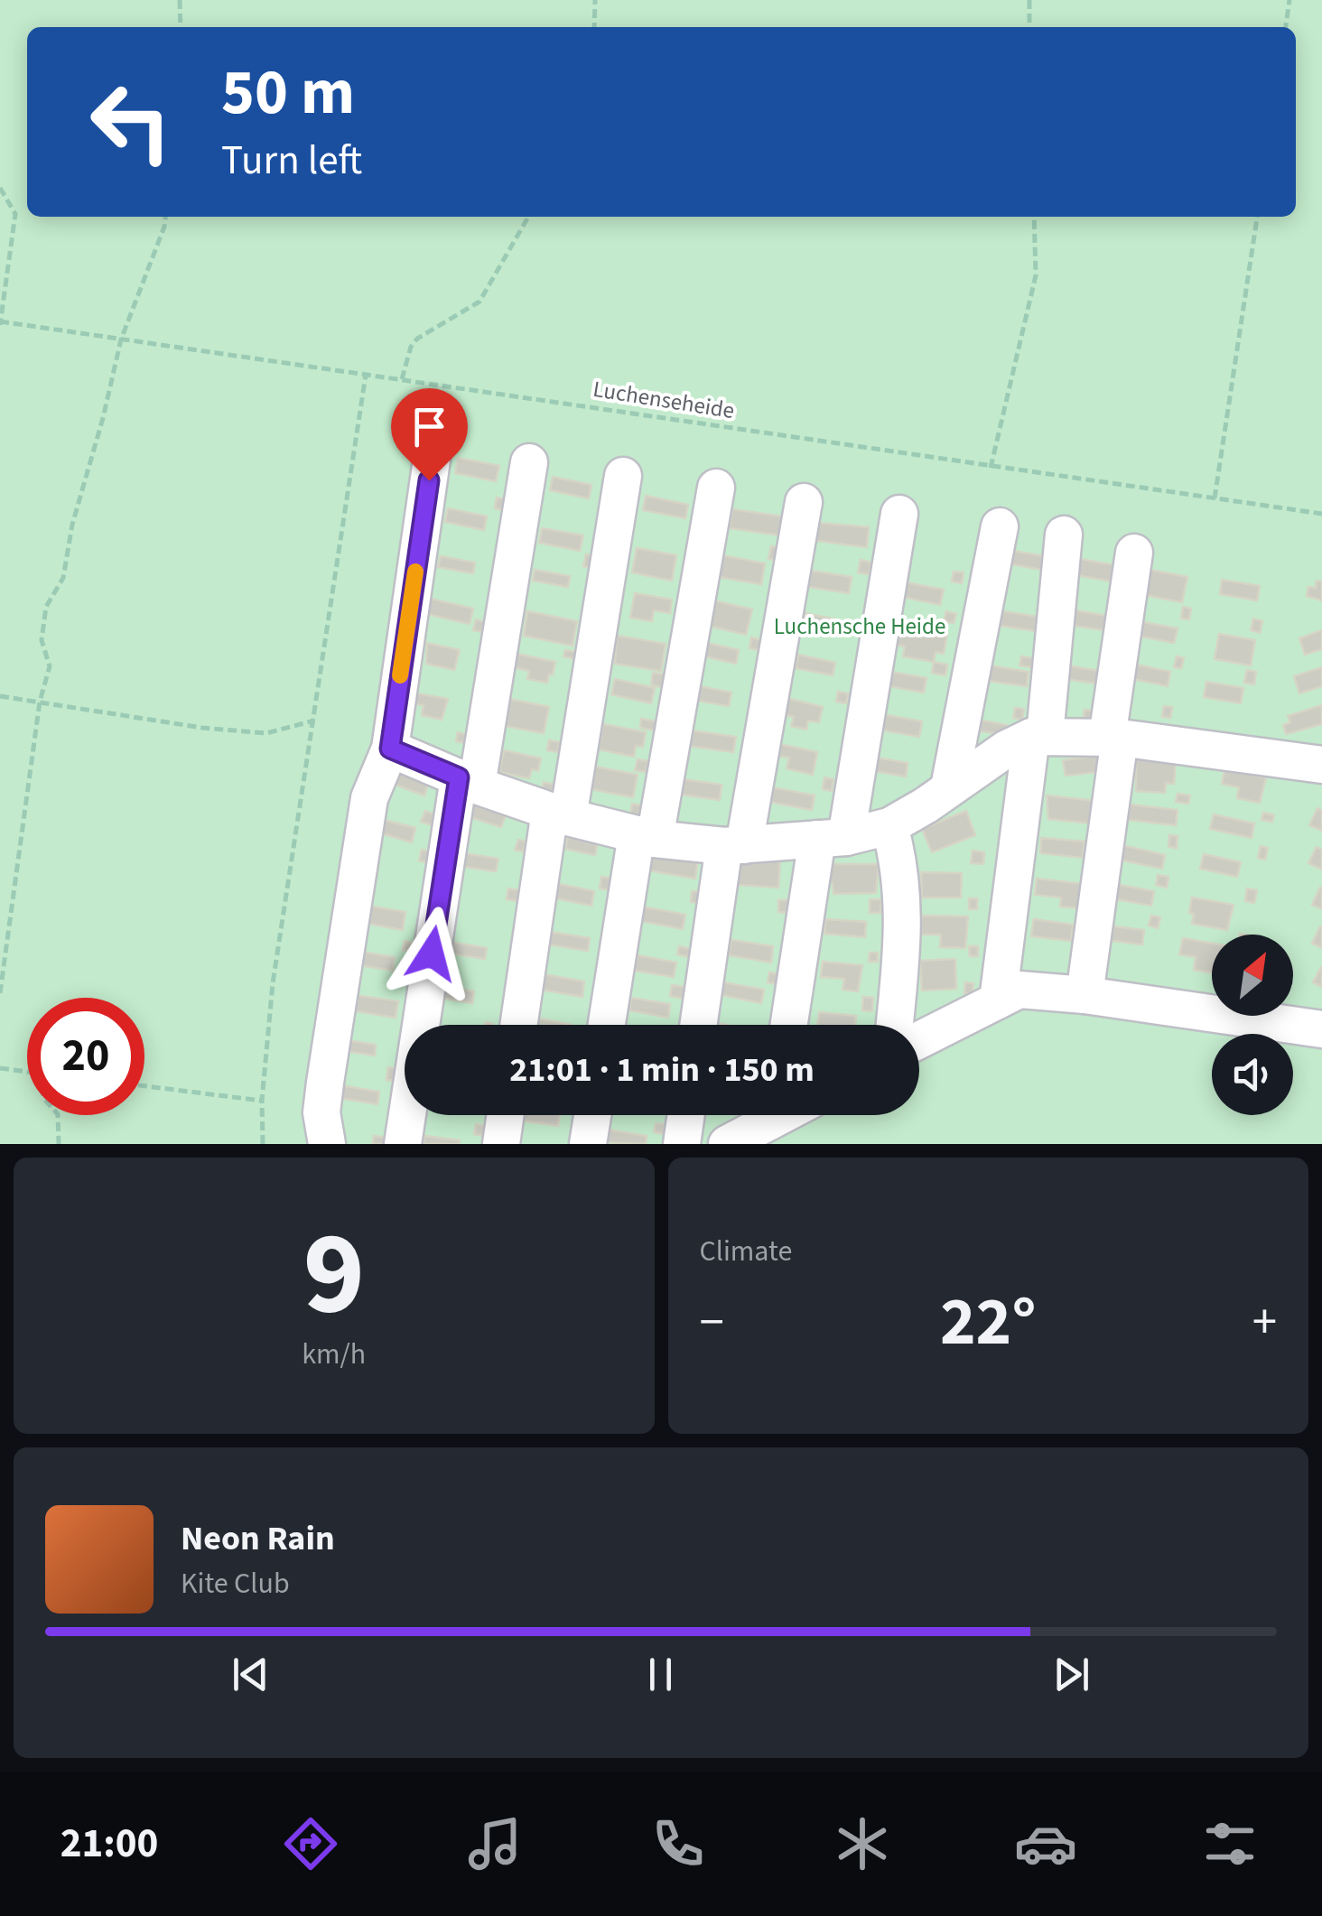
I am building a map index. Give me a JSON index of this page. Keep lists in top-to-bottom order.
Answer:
{
  "streets": {
    "path": ["Luchenseheide"]
  },
  "parks": ["Luchensche Heide"],
  "north": "top right",
  "page": {
    "turn": ["50 m", "Turn left"],
    "limit": "20",
    "trip": "21:01 · 1 min · 150 m",
    "tile": [
      ["9", "km/h"],
      "Climate"
    ],
    "heat": ["−", "22°", "+"],
    "song": ["Neon Rain", "Kite Club"],
    "tabs": "21:00"
  }
}
